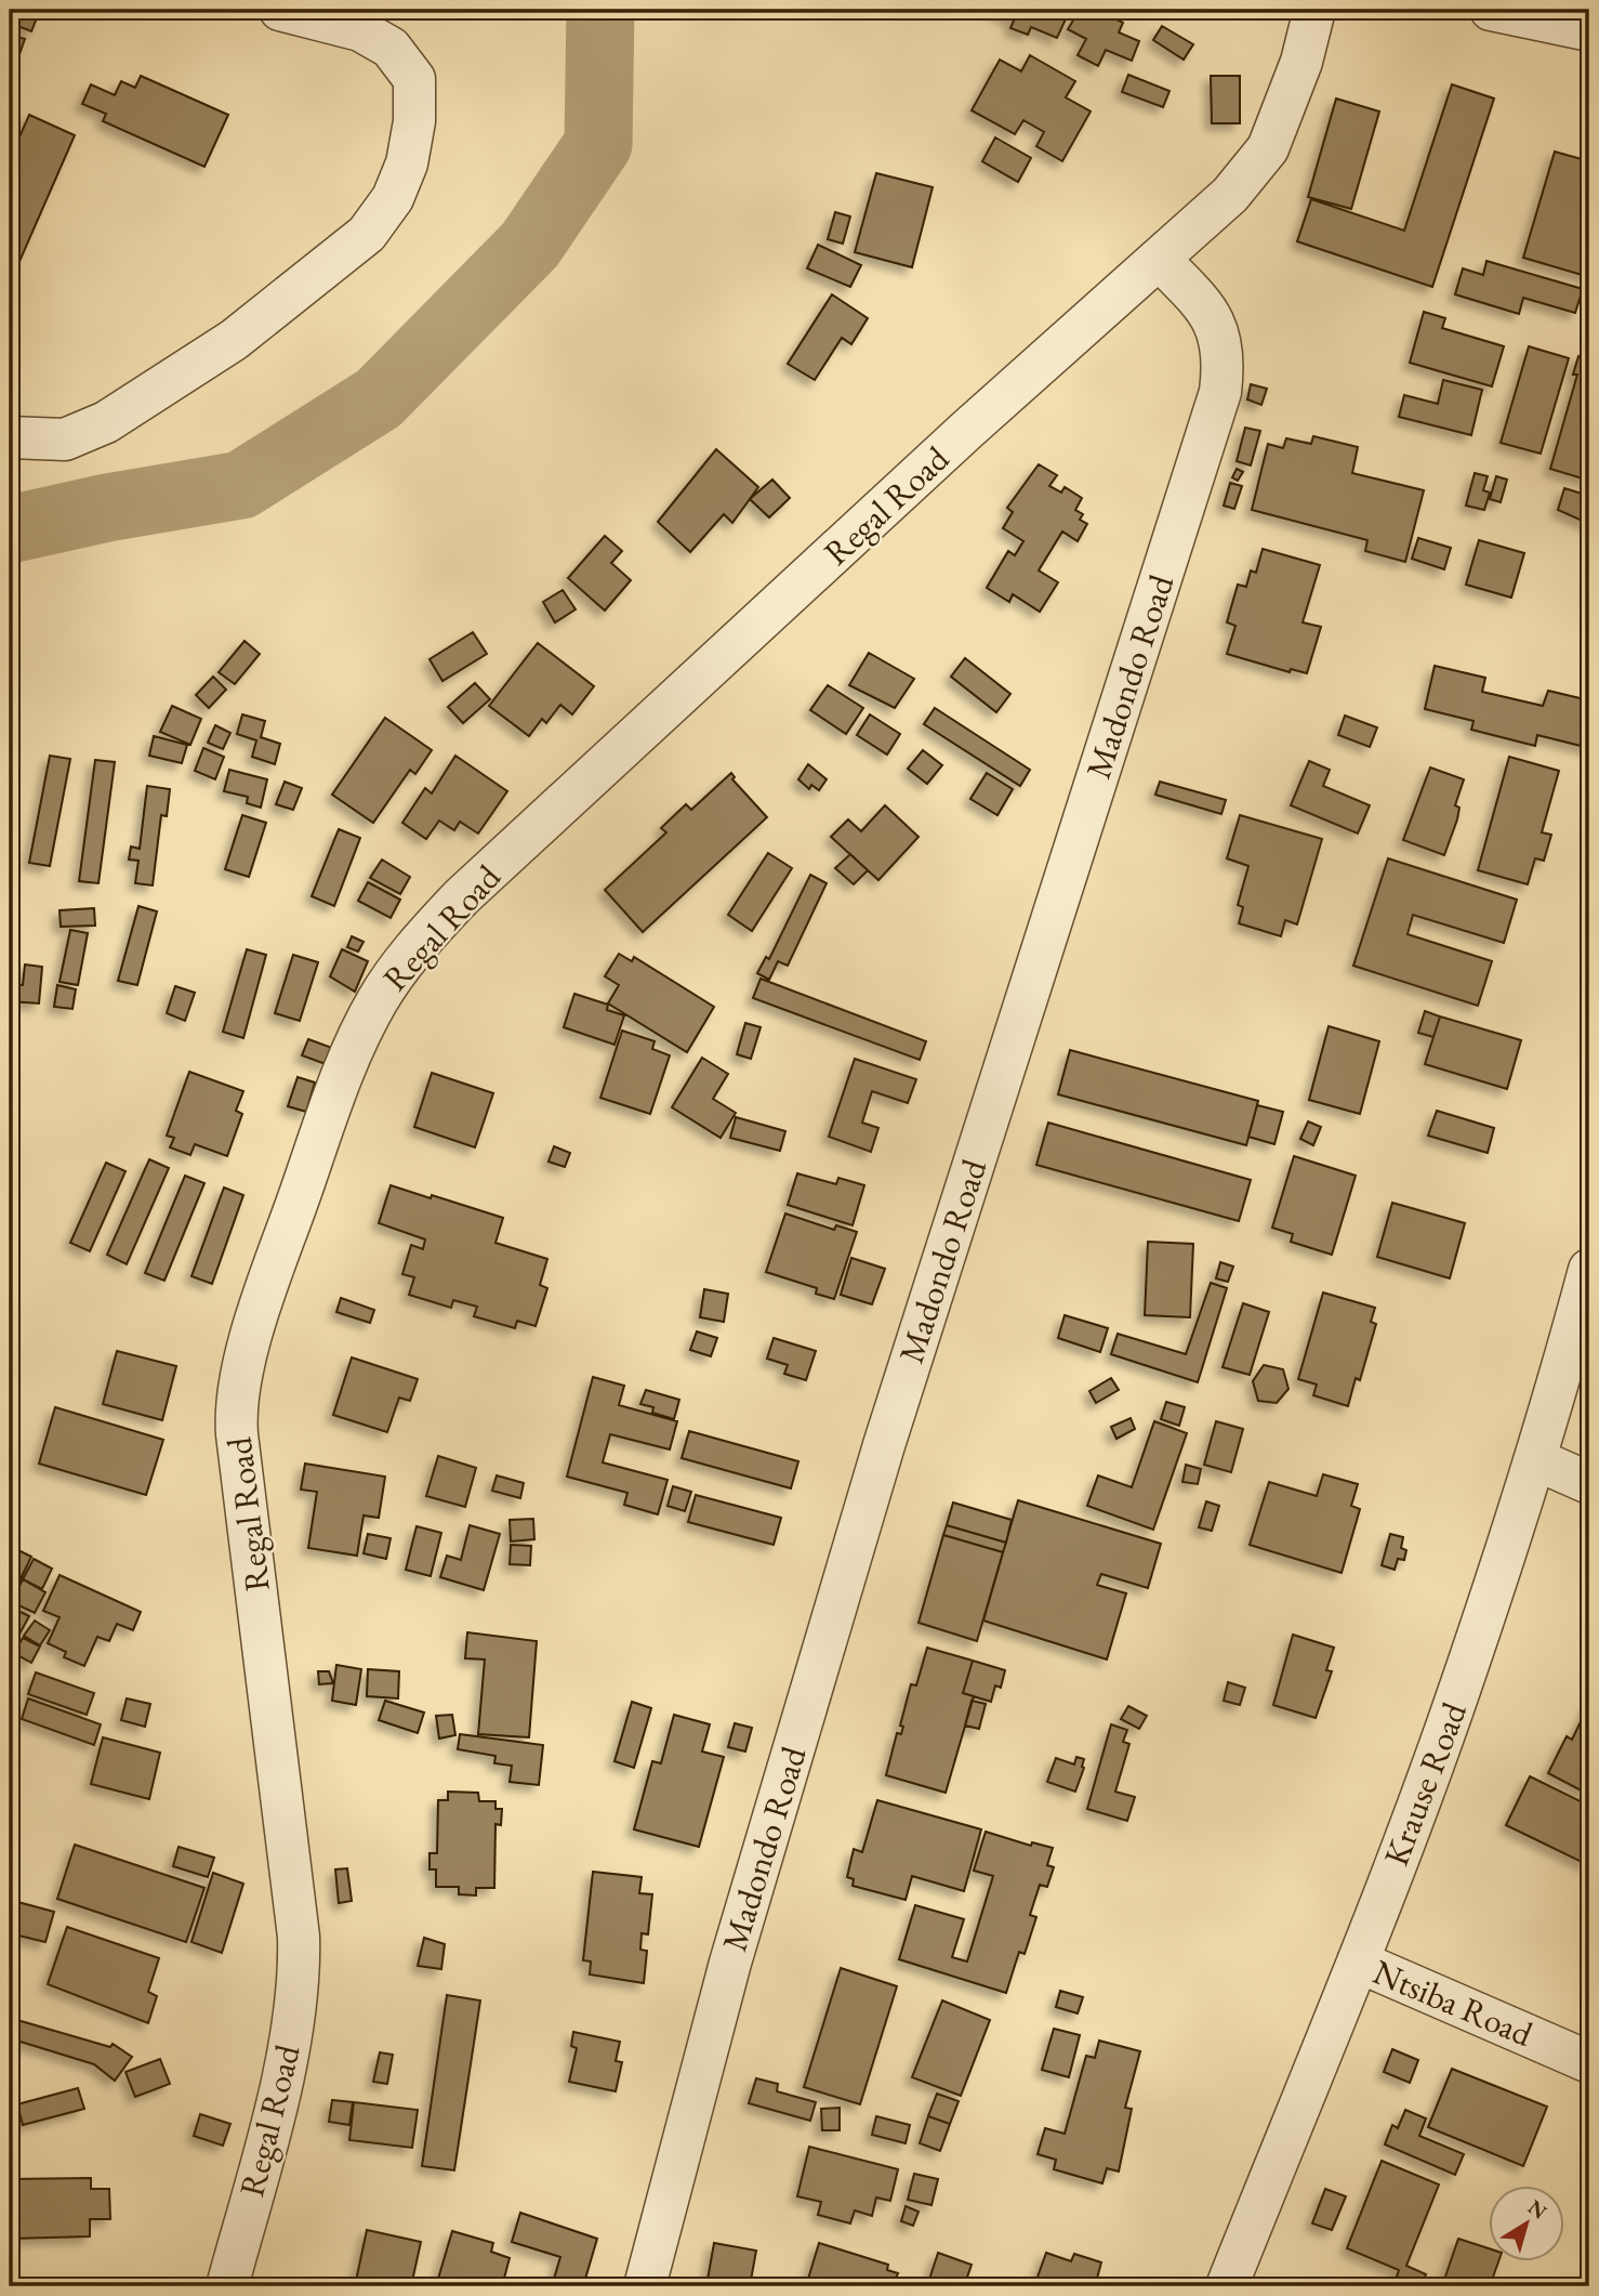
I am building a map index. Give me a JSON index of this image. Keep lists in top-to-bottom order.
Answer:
{
  "streets": {
    "street": [
      "Regal Road",
      "Madondo Road",
      "Krause Road",
      "Ntsiba Road"
    ]
  },
  "crossings": [
    ["Regal Road", "Madondo Road"],
    ["Krause Road", "Ntsiba Road"]
  ],
  "north": "top right"
}
